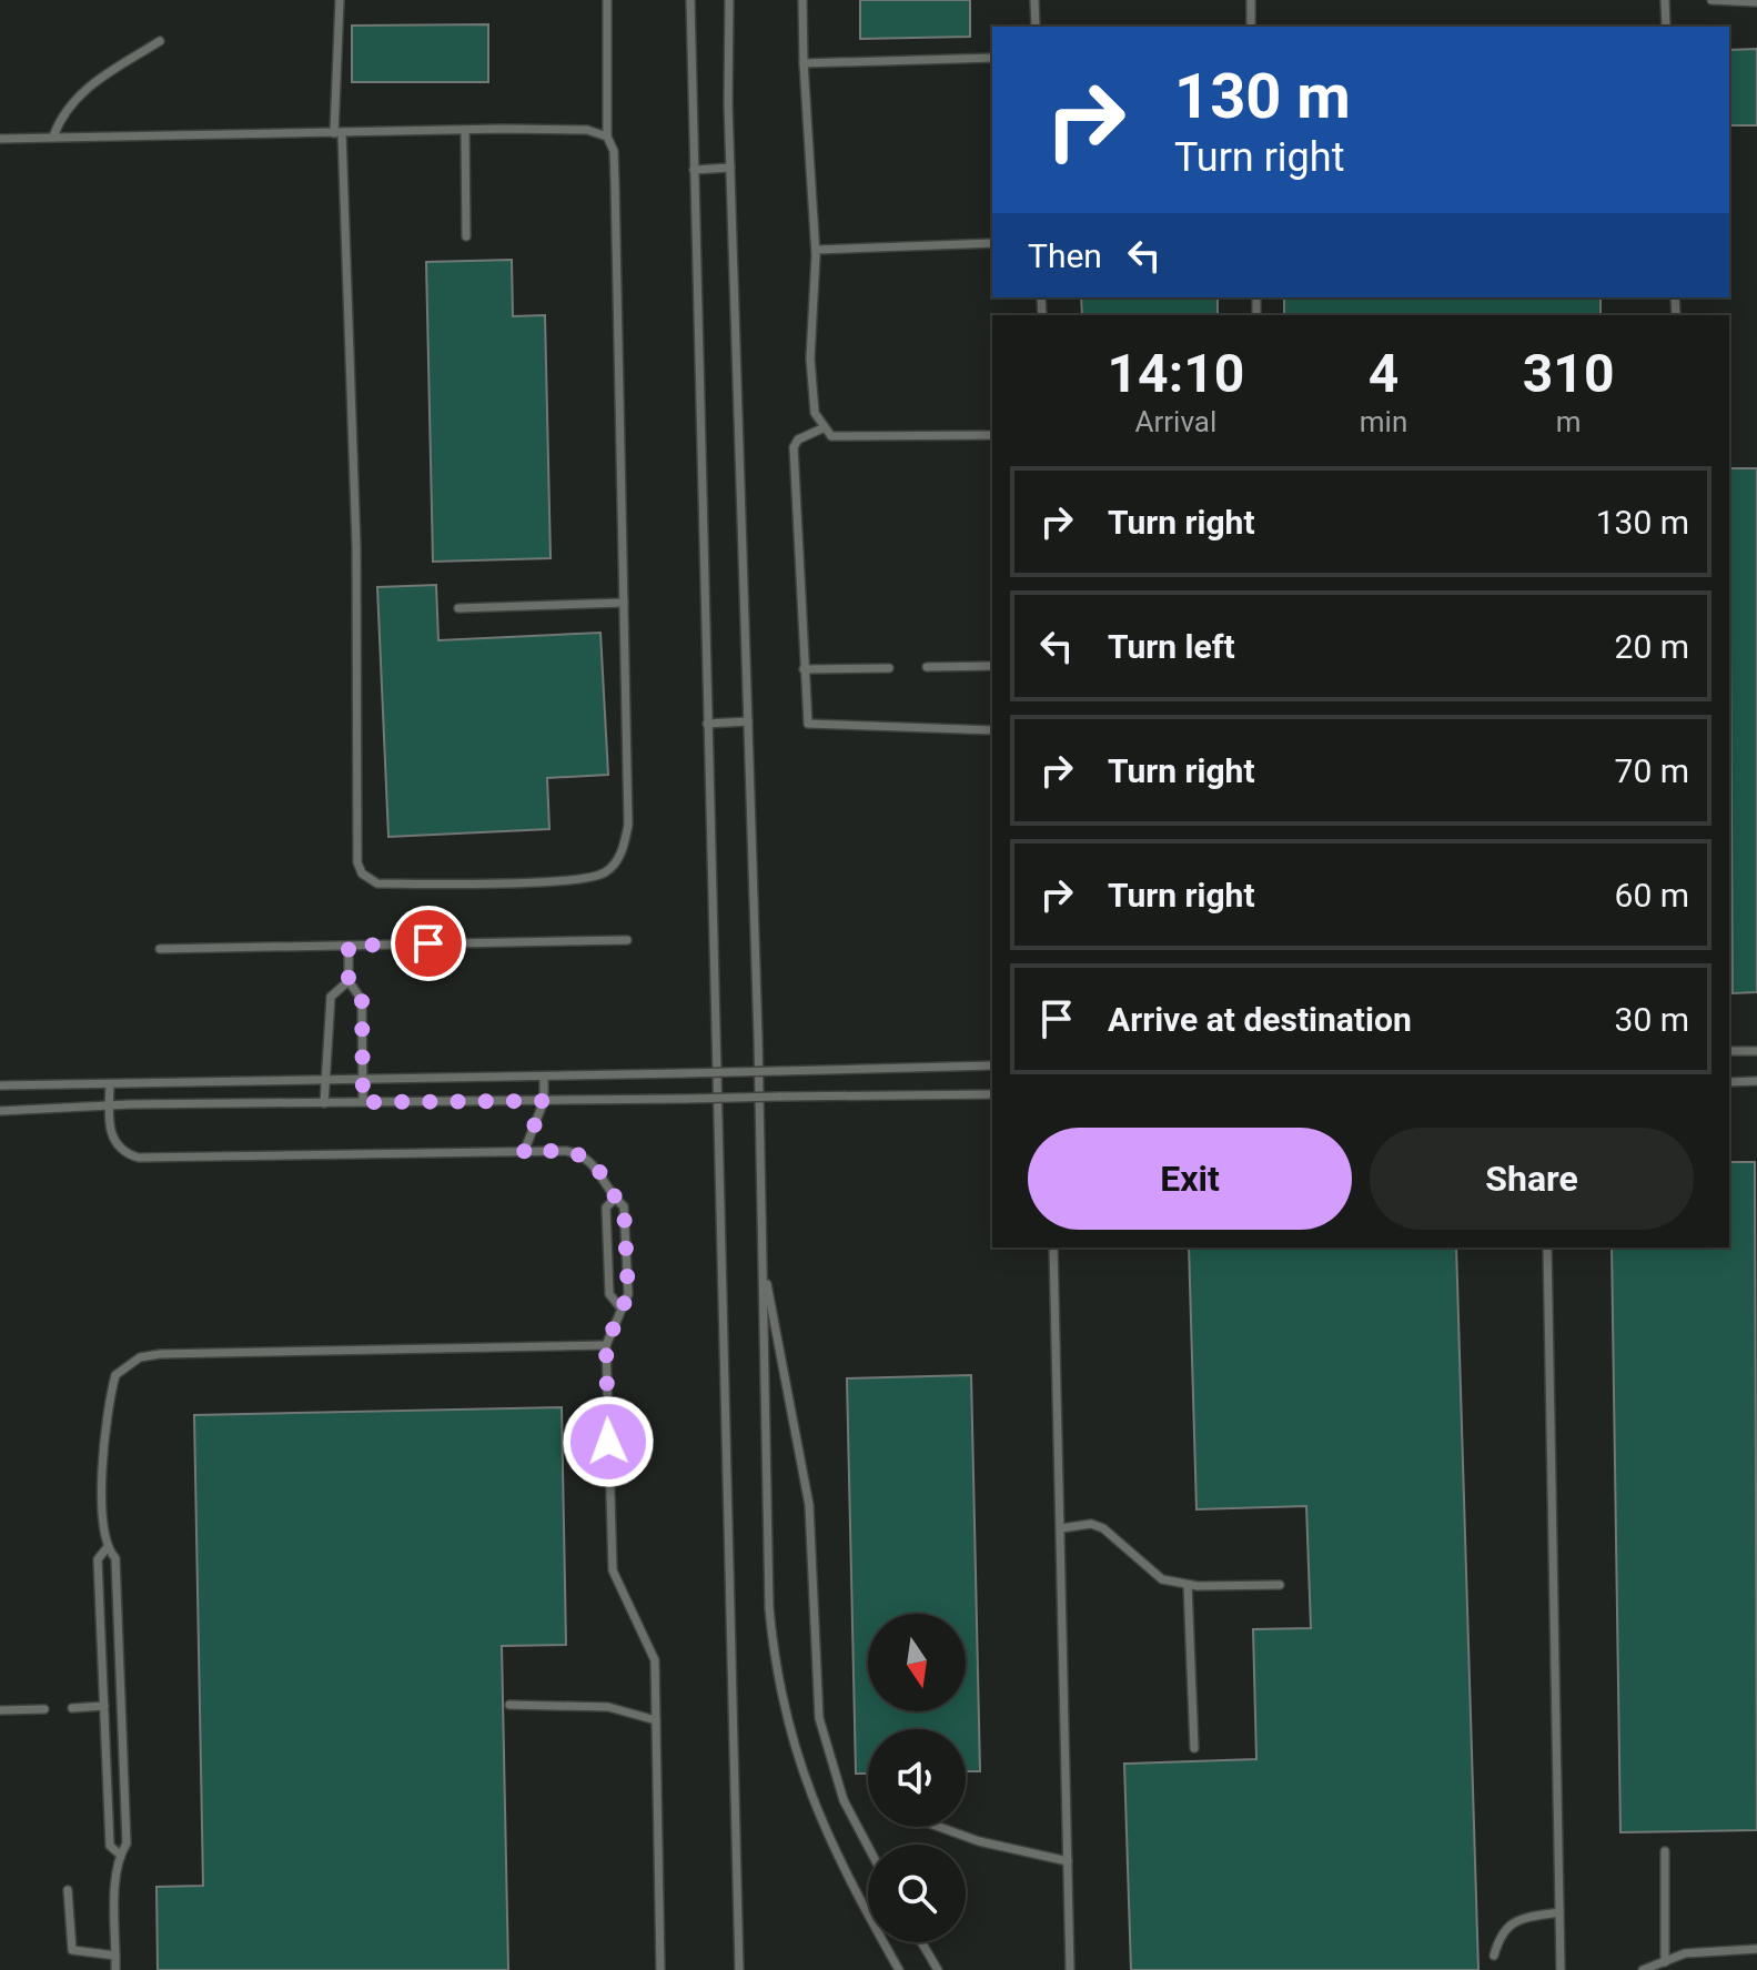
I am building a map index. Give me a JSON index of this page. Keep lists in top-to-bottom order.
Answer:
{
  "north": "bottom",
  "page": {
    "turn": ["130 m", "Turn right"],
    "then": "Then",
    "eta": [
      "14:10",
      "Arrival",
      "4",
      "min",
      "310",
      "m"
    ],
    "list": [
      {
        "name": "Turn right",
        "value": "130 m"
      },
      {
        "name": "Turn left",
        "value": "20 m"
      },
      {
        "name": "Turn right",
        "value": "70 m"
      },
      {
        "name": "Turn right",
        "value": "60 m"
      },
      {
        "name": "Arrive at destination",
        "value": "30 m"
      }
    ],
    "buttons": ["Exit", "Share"]
  }
}
